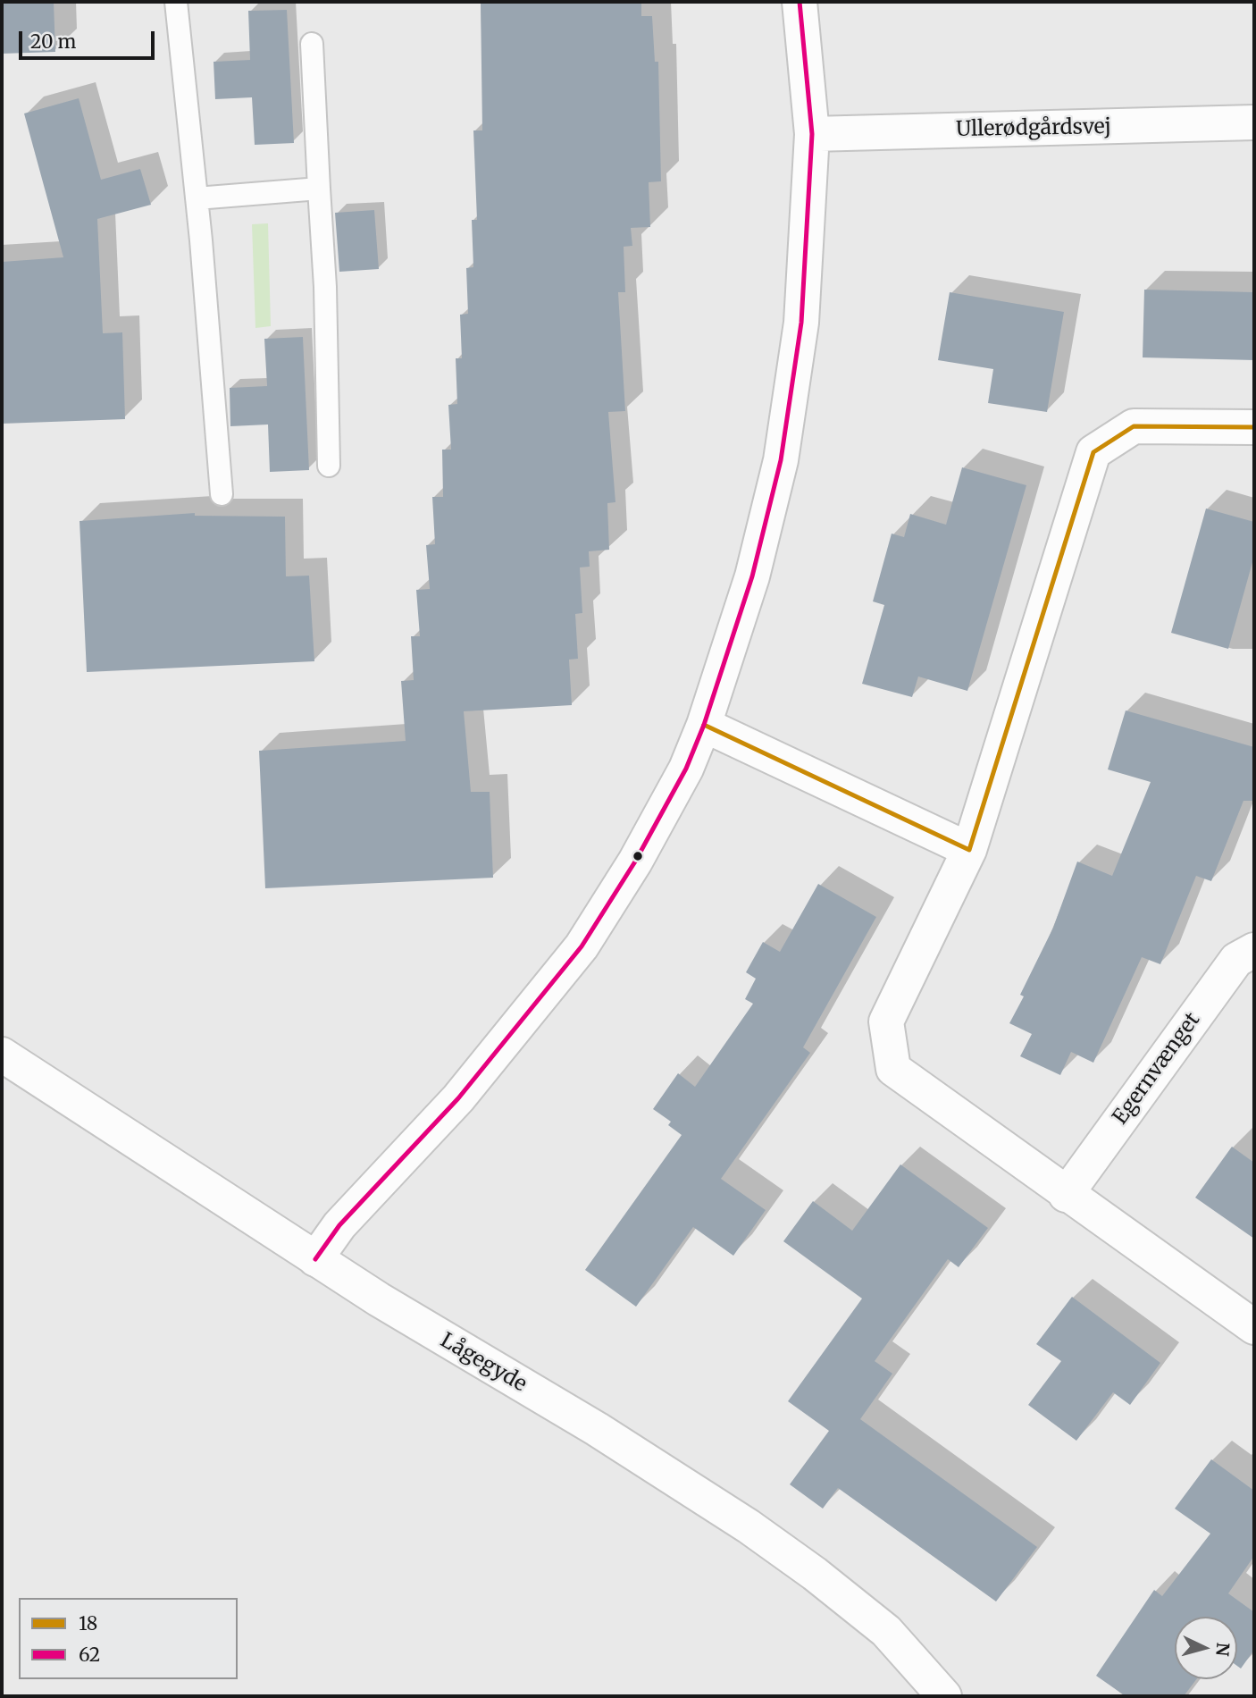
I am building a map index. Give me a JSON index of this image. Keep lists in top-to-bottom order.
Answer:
{
  "streets": {
    "street": ["Ullerødgårdsvej", "Egernvænget", "Lågegyde"]
  },
  "lines": ["transit line 62", "transit line 18"],
  "legend": ["18", "62"],
  "scale_bar": "20 m",
  "north": "right"
}
